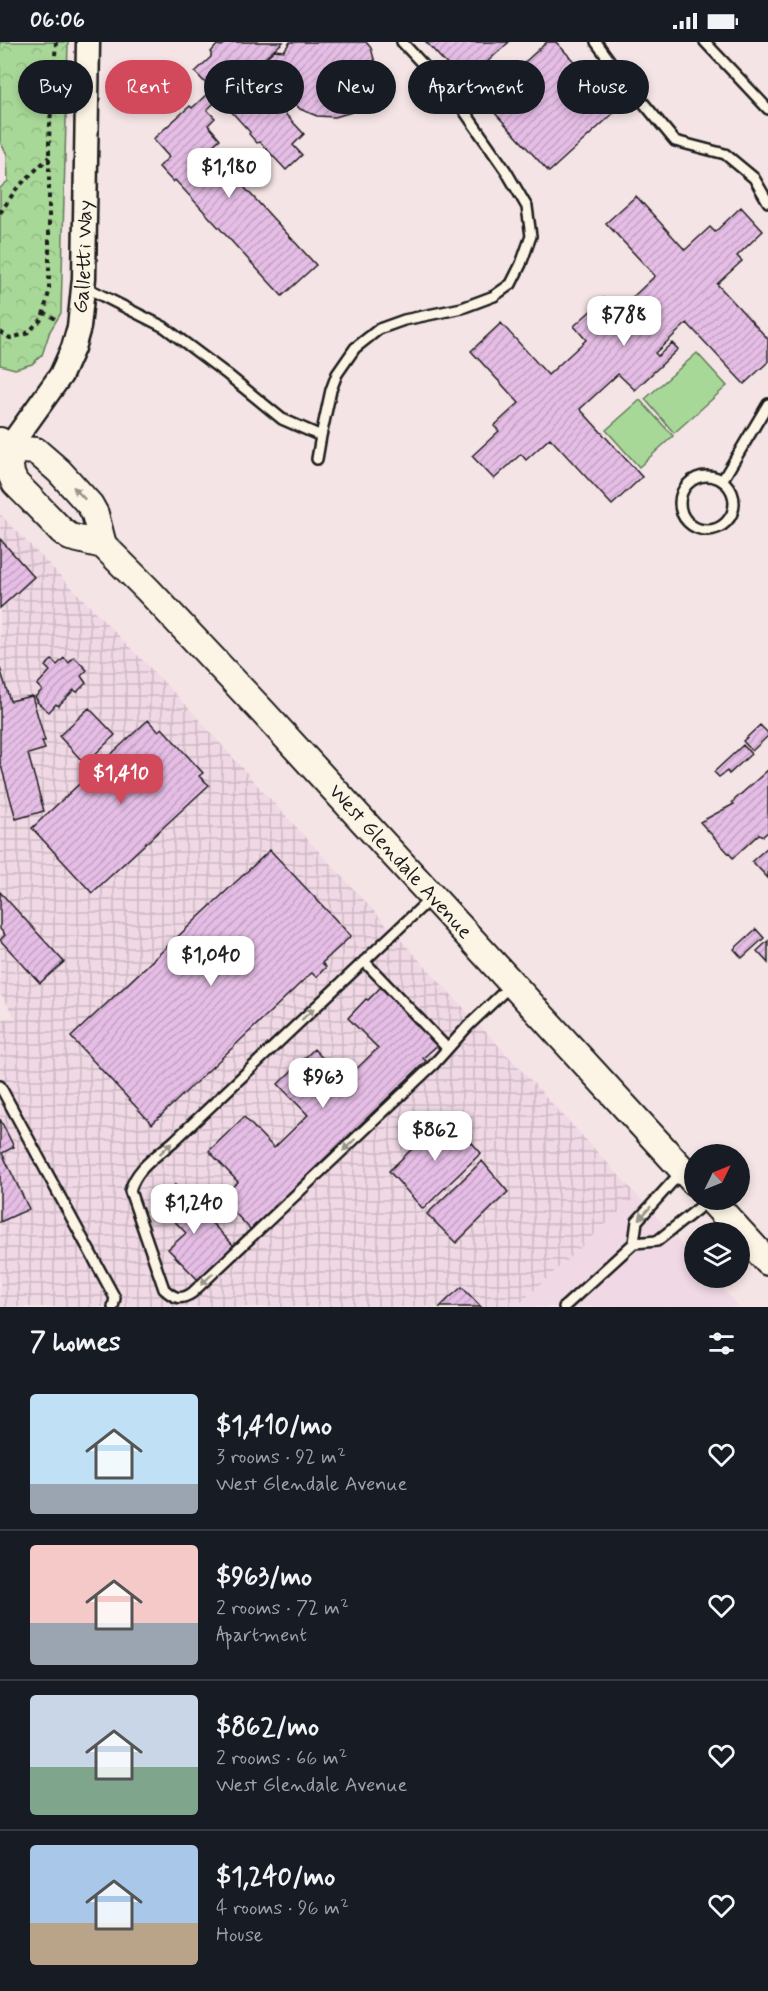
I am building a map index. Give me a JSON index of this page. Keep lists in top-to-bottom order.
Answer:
{
  "streets": {
    "main road": ["West Glendale Avenue"],
    "street": ["Galletti Way"]
  },
  "crossings": [
    ["Galletti Way", "West Glendale Avenue"]
  ],
  "north": "top right",
  "page": {
    "status": "06:06",
    "chip": [
      "Buy",
      "Rent",
      "Filters",
      "New",
      "Apartment",
      "House"
    ],
    "price": [
      "$1,180",
      "$788",
      "$1,410",
      "$1,040",
      "$963",
      "$862",
      "$1,240"
    ],
    "heading": "7 homes",
    "list": [
      {
        "name": "$1,410/mo",
        "note": "3 rooms · 92 m² · West Glendale Avenue"
      },
      {
        "name": "$963/mo",
        "note": "2 rooms · 72 m² · Apartment"
      },
      {
        "name": "$862/mo",
        "note": "2 rooms · 66 m² · West Glendale Avenue"
      },
      {
        "name": "$1,240/mo",
        "note": "4 rooms · 96 m² · House"
      }
    ]
  }
}
